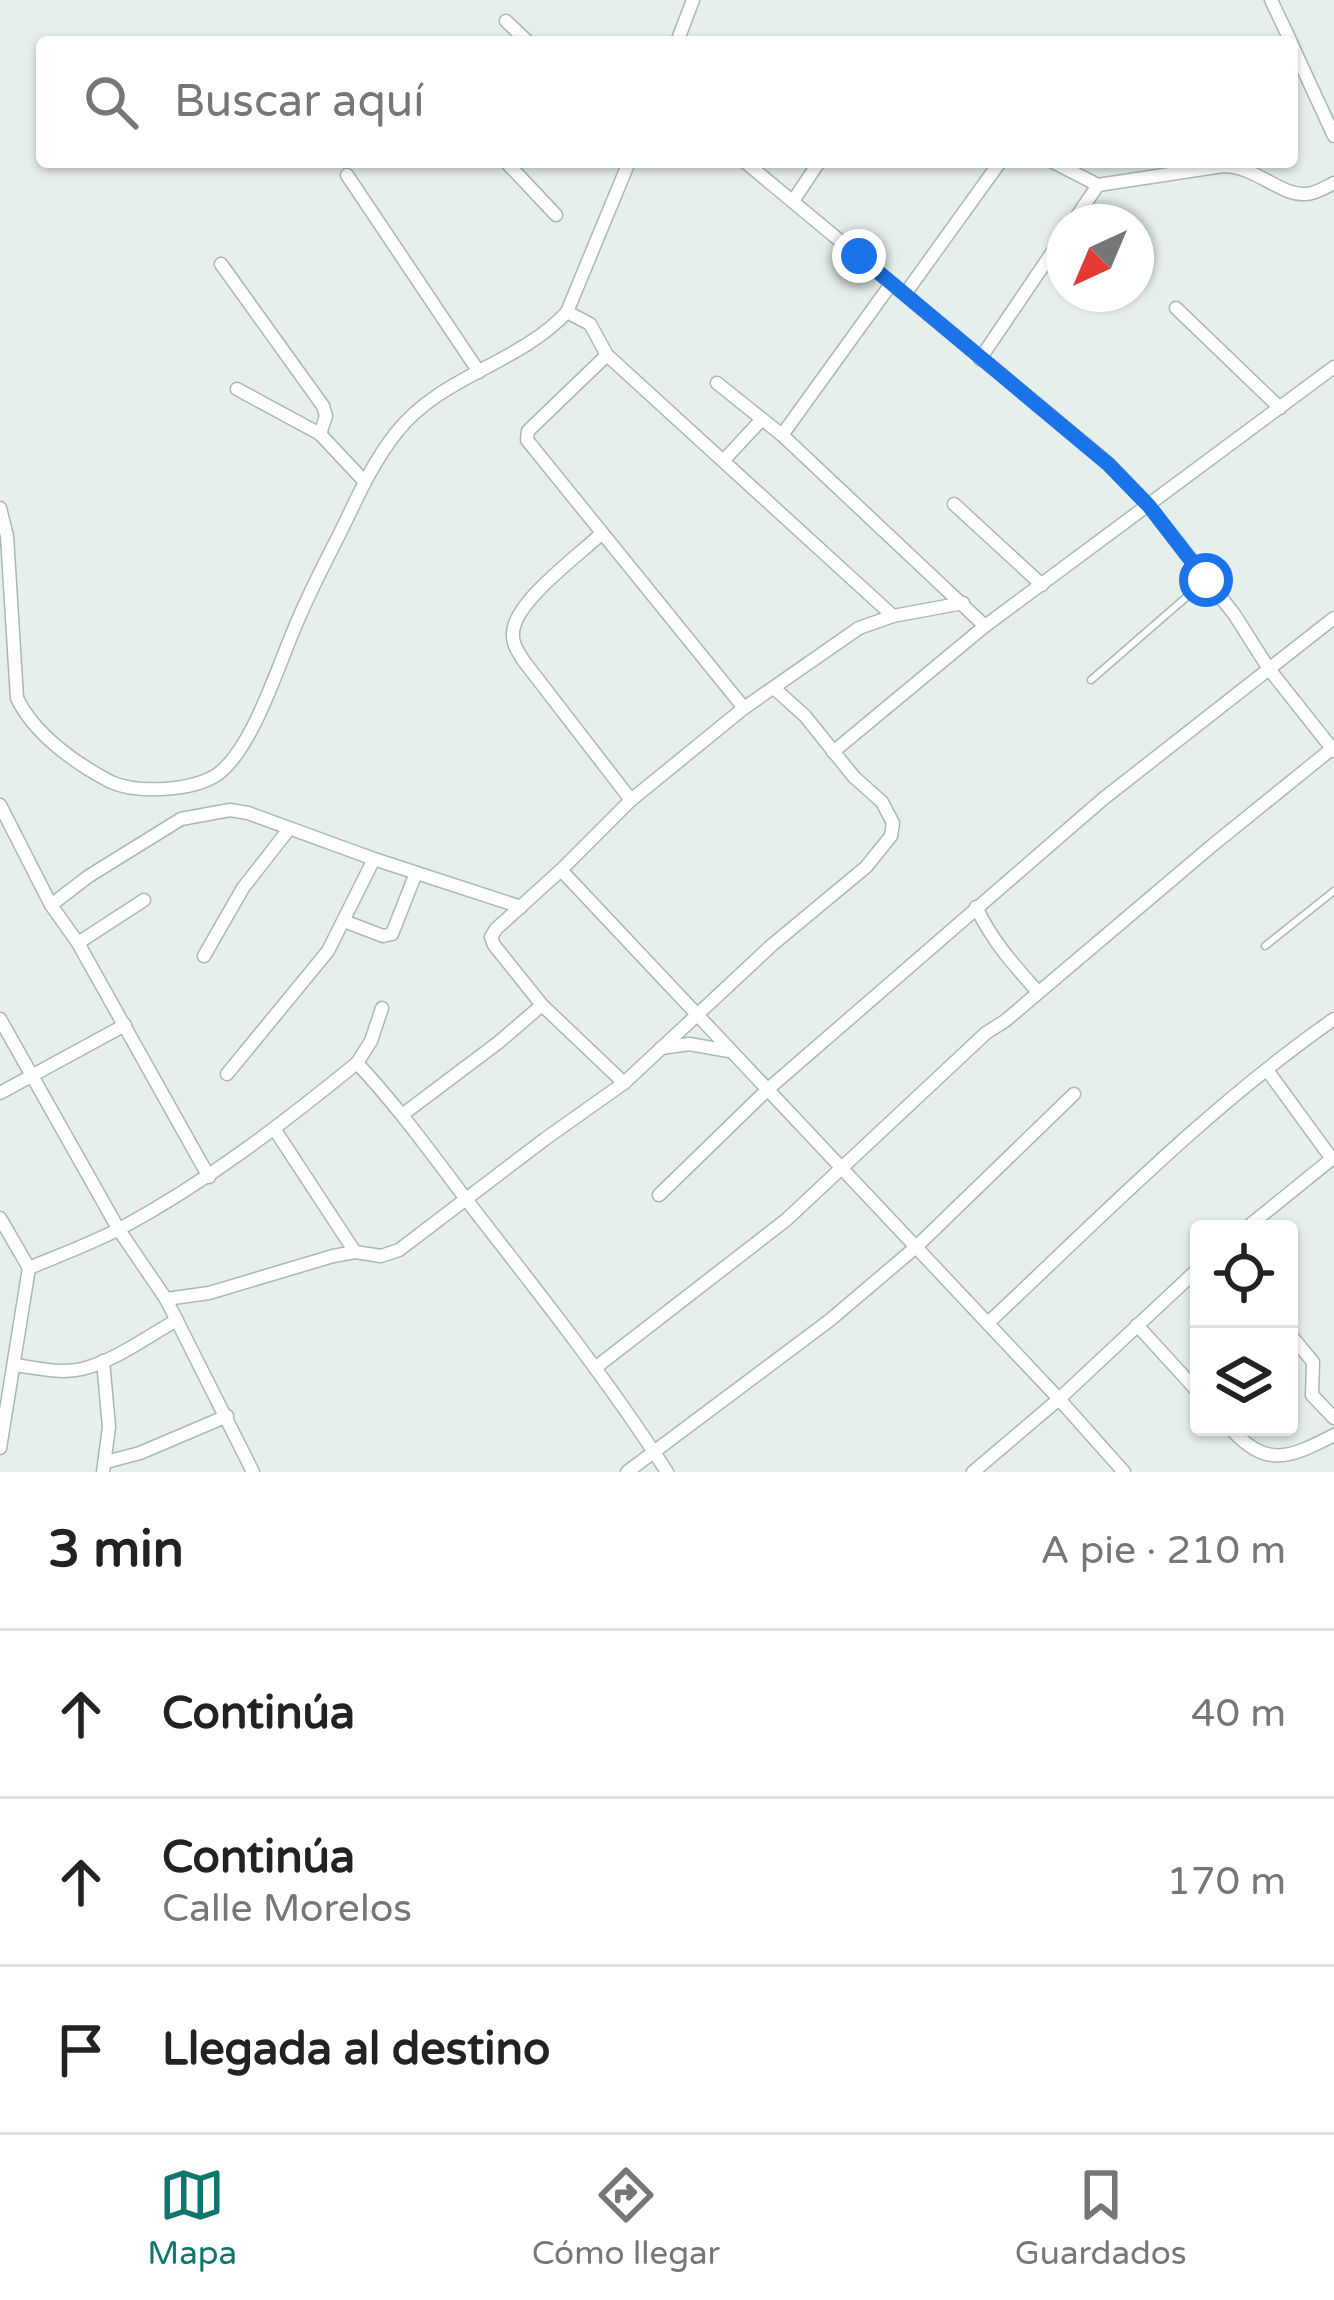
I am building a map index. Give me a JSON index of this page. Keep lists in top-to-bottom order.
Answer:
{
  "north": "bottom left",
  "page": {
    "search": "Buscar aquí",
    "heading": ["3 min", "A pie · 210 m"],
    "list": [
      ["Continúa", "40 m"],
      ["Continúa", "Calle Morelos", "170 m"],
      "Llegada al destino"
    ],
    "nav": ["Mapa", "Cómo llegar", "Guardados"]
  }
}
